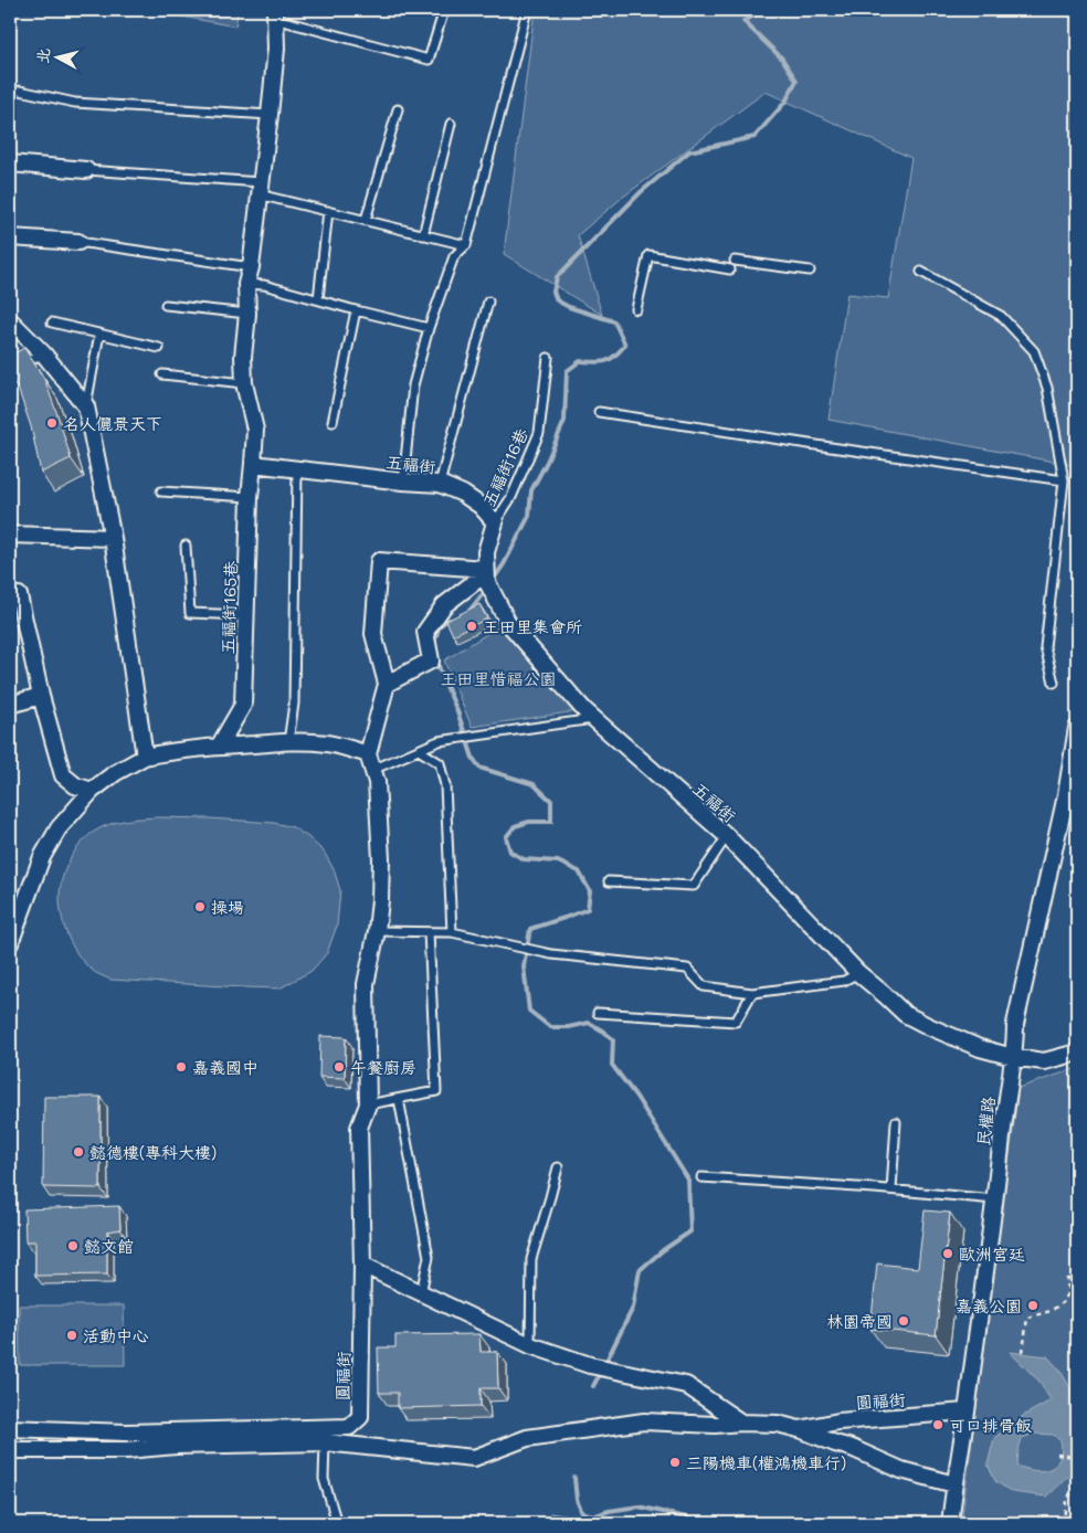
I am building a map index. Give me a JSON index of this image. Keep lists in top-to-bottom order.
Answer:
{
  "streets": {
    "street": [
      "五福街",
      "五福街165巷",
      "民權路",
      "圓福街"
    ],
    "lane": ["五福街16巷"]
  },
  "crossings": [
    ["五福街", "五福街16巷"],
    ["五福街", "五福街165巷"],
    ["五福街", "民權路"],
    ["民權路", "圓福街"]
  ],
  "parks": ["王田里惜福公園"],
  "places": [
    "名人儷景天下",
    "王田里集會所",
    "操場",
    "嘉義國中",
    "午餐廚房",
    "懿德樓(專科大樓)",
    "懿文館",
    "歐洲宮廷",
    "嘉義公園",
    "林園帝國",
    "活動中心",
    "可口排骨飯",
    "三陽機車(權鴻機車行)"
  ],
  "north": "left"
}
